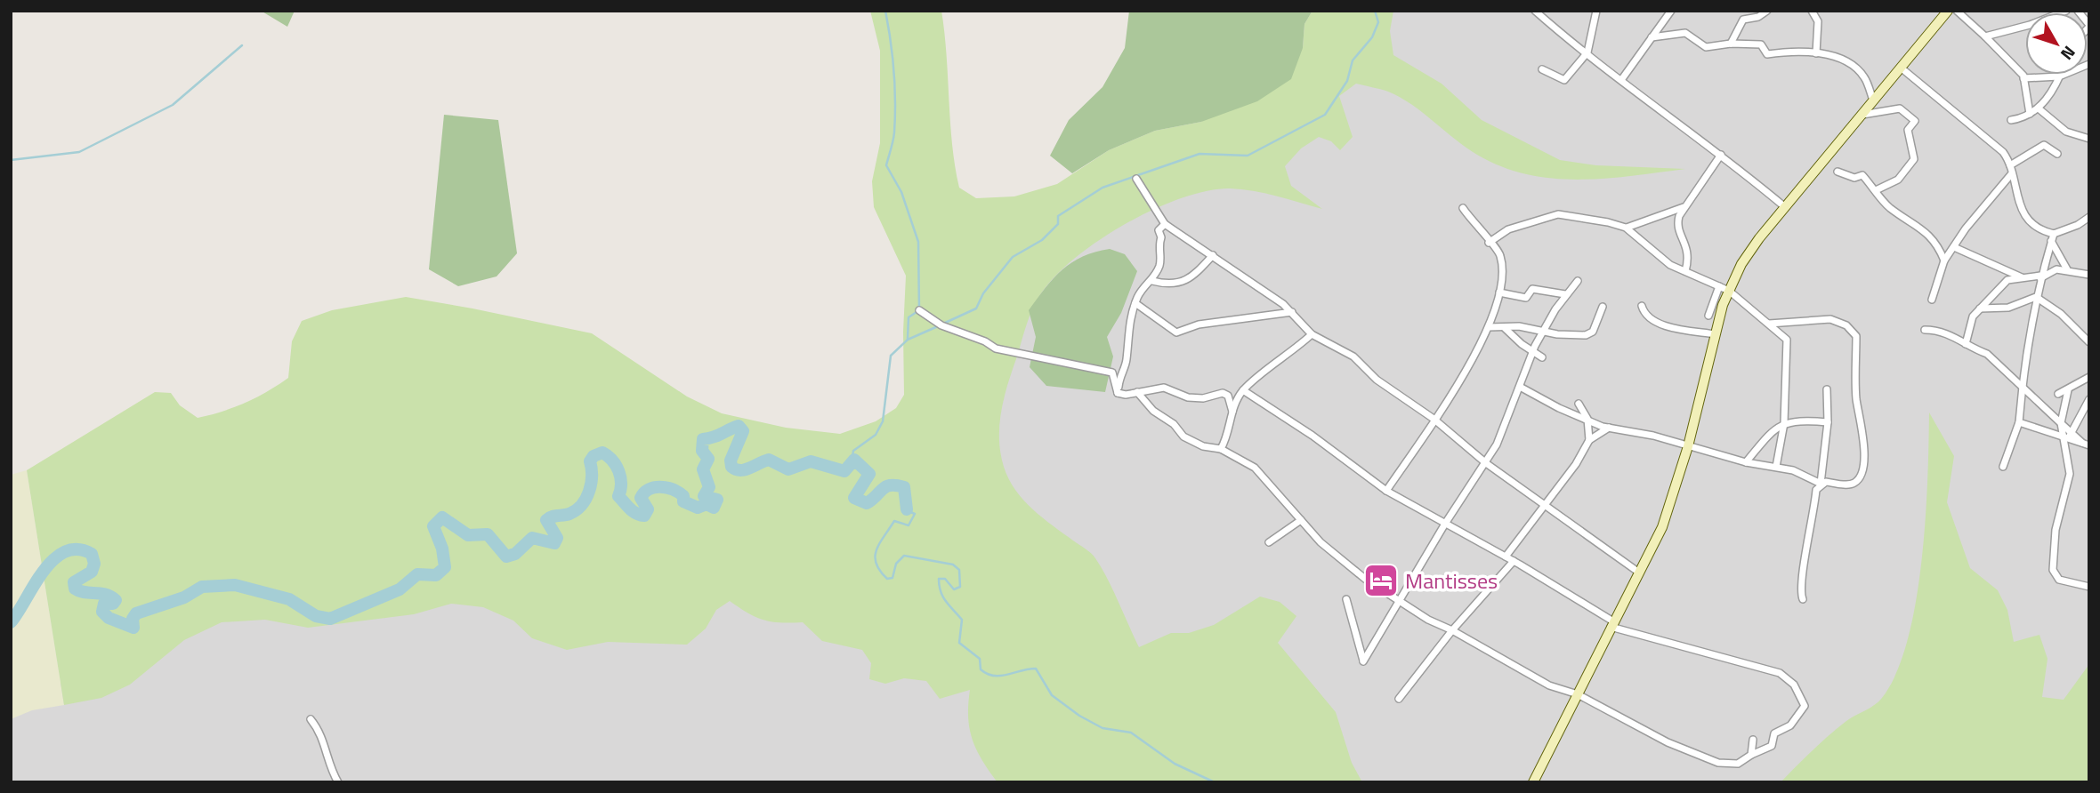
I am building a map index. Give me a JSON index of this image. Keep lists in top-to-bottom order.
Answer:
{
  "places": {
    "hotel": ["Mantisses"]
  },
  "north": "bottom right"
}
